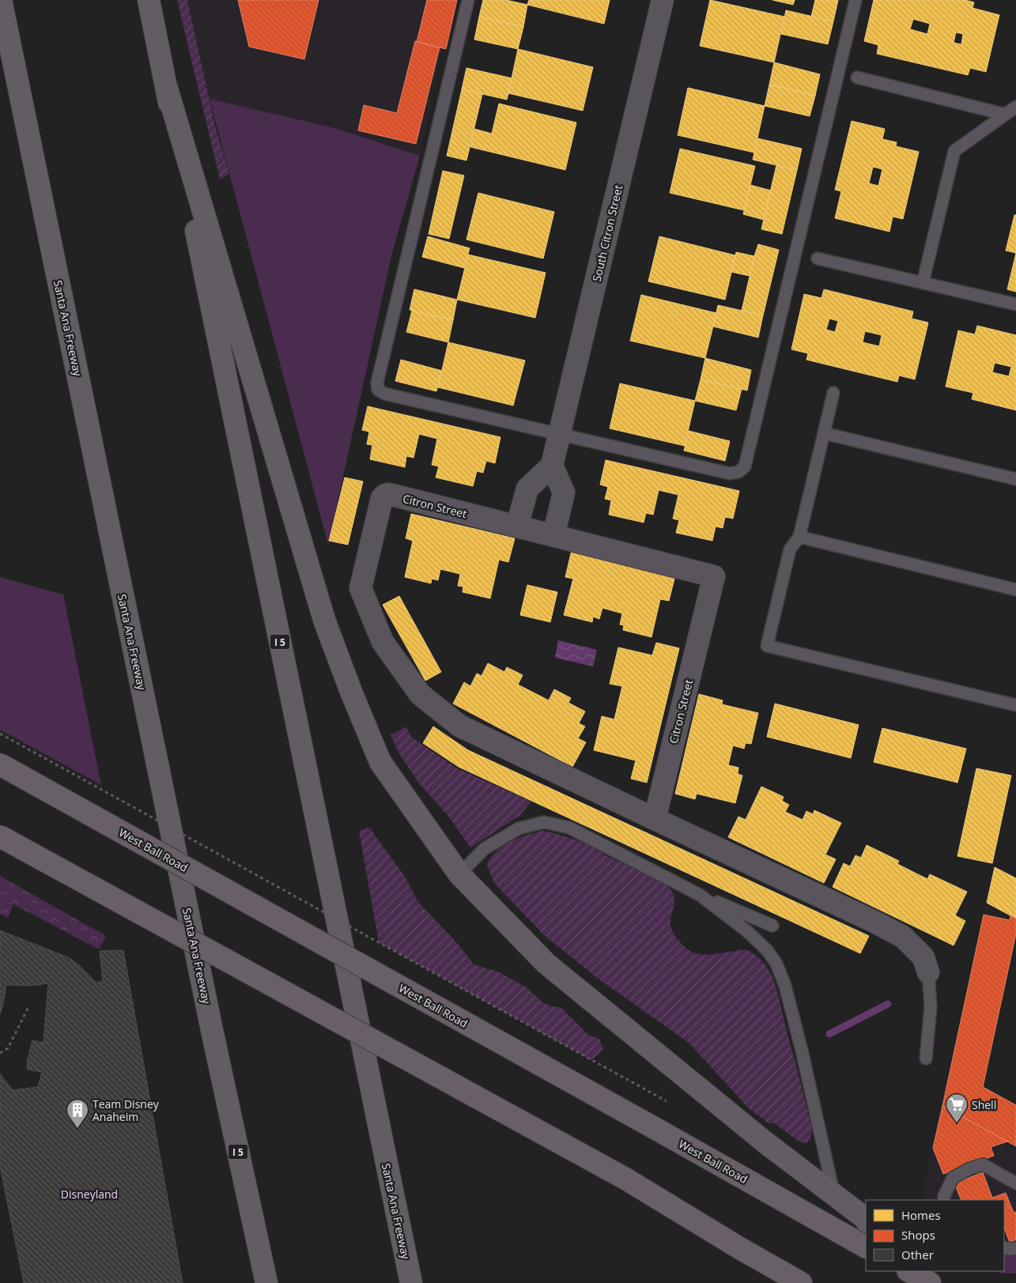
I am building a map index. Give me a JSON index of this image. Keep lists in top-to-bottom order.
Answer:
{
  "streets": {
    "highway": ["Santa Ana Freeway", "I 5"],
    "main road": ["West Ball Road"],
    "street": ["South Citron Street", "Citron Street"]
  },
  "parks": ["Disneyland"],
  "places": {
    "supermarket": ["Shell"],
    "building": ["Team Disney Anaheim"]
  },
  "legend": ["Homes", "Shops", "Other"]
}
